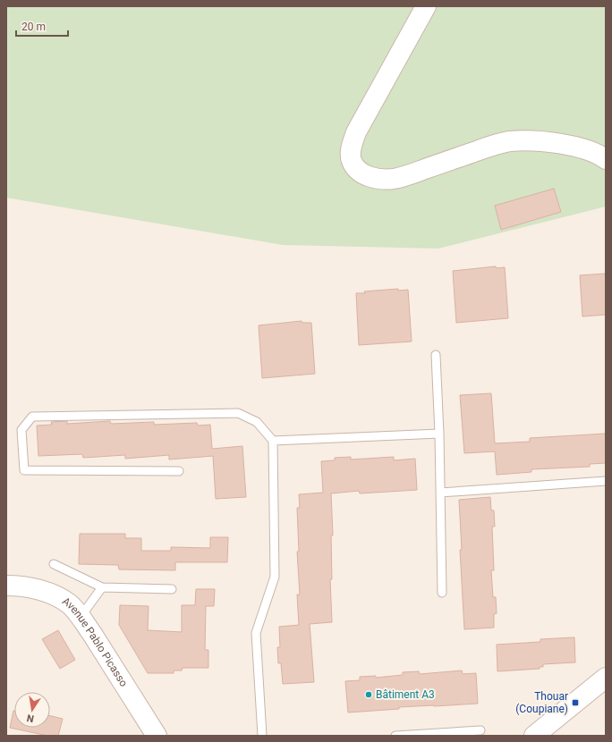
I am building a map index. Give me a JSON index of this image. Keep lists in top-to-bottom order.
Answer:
{
  "streets": {
    "street": ["Avenue Pablo Picasso"]
  },
  "places": {
    "other": ["Bâtiment A3"],
    "transit": ["Thouar (Coupiane)"]
  },
  "scale_bar": "20 m",
  "north": "bottom"
}
